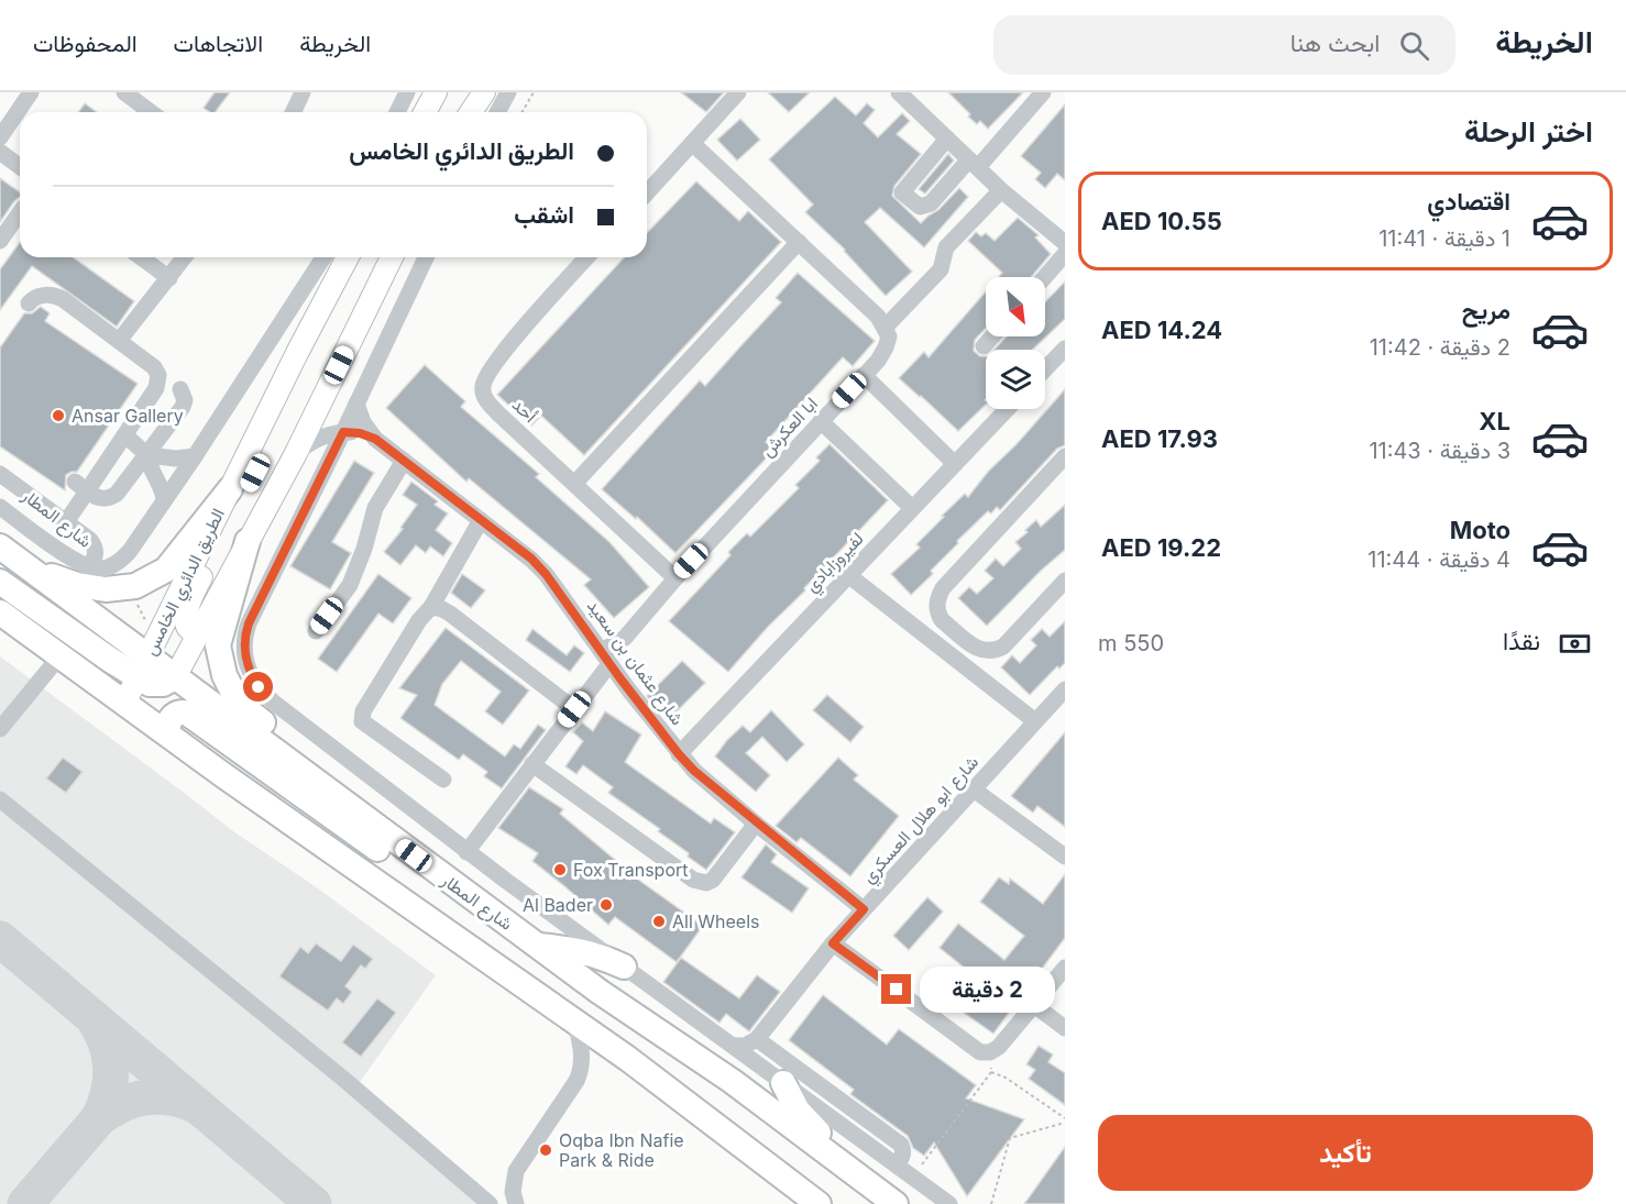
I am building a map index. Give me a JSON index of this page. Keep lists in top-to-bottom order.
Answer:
{
  "streets": {
    "highway": ["شارع المطار"],
    "main road": ["الطريق الدائري الخامس"],
    "street": [
      "أحد",
      "ابا العكرش",
      "لفيروزابادي",
      "شارع عثمان بن سعيد",
      "شارع ابو هلال العسكري"
    ]
  },
  "crossings": [
    ["أحد", "ابا العكرش"],
    ["ابا العكرش", "شارع المطار"],
    ["ابا العكرش", "شارع عثمان بن سعيد"],
    ["شارع المطار", "الطريق الدائري الخامس"],
    ["شارع المطار", "شارع عثمان بن سعيد"],
    ["لفيروزابادي", "شارع عثمان بن سعيد"],
    ["الطريق الدائري الخامس", "شارع عثمان بن سعيد"],
    ["شارع عثمان بن سعيد", "شارع ابو هلال العسكري"]
  ],
  "places": [
    "Ansar Gallery",
    "Fox Transport",
    "Al Bader",
    "All Wheels",
    "Oqba Ibn Nafie Park & Ride"
  ],
  "north": "bottom right",
  "page": {
    "header": "الخريطة",
    "search": "ابحث هنا",
    "nav": ["الخريطة", "الاتجاهات", "المحفوظات"],
    "heading": "اختر الرحلة",
    "banner": ["الطريق الدائري الخامس", "اشقب"],
    "list": [
      {
        "name": "اقتصادي",
        "note": "1 دقيقة · 11:41",
        "value": "AED 10.55"
      },
      {
        "name": "مريح",
        "note": "2 دقيقة · 11:42",
        "value": "AED 14.24"
      },
      {
        "name": "XL",
        "note": "3 دقيقة · 11:43",
        "value": "AED 17.93"
      },
      {
        "name": "Moto",
        "note": "4 دقيقة · 11:44",
        "value": "AED 19.22"
      }
    ],
    "pay": ["نقدًا", "550 m"],
    "bubble": "2 دقيقة",
    "buttons": "تأكيد"
  }
}
